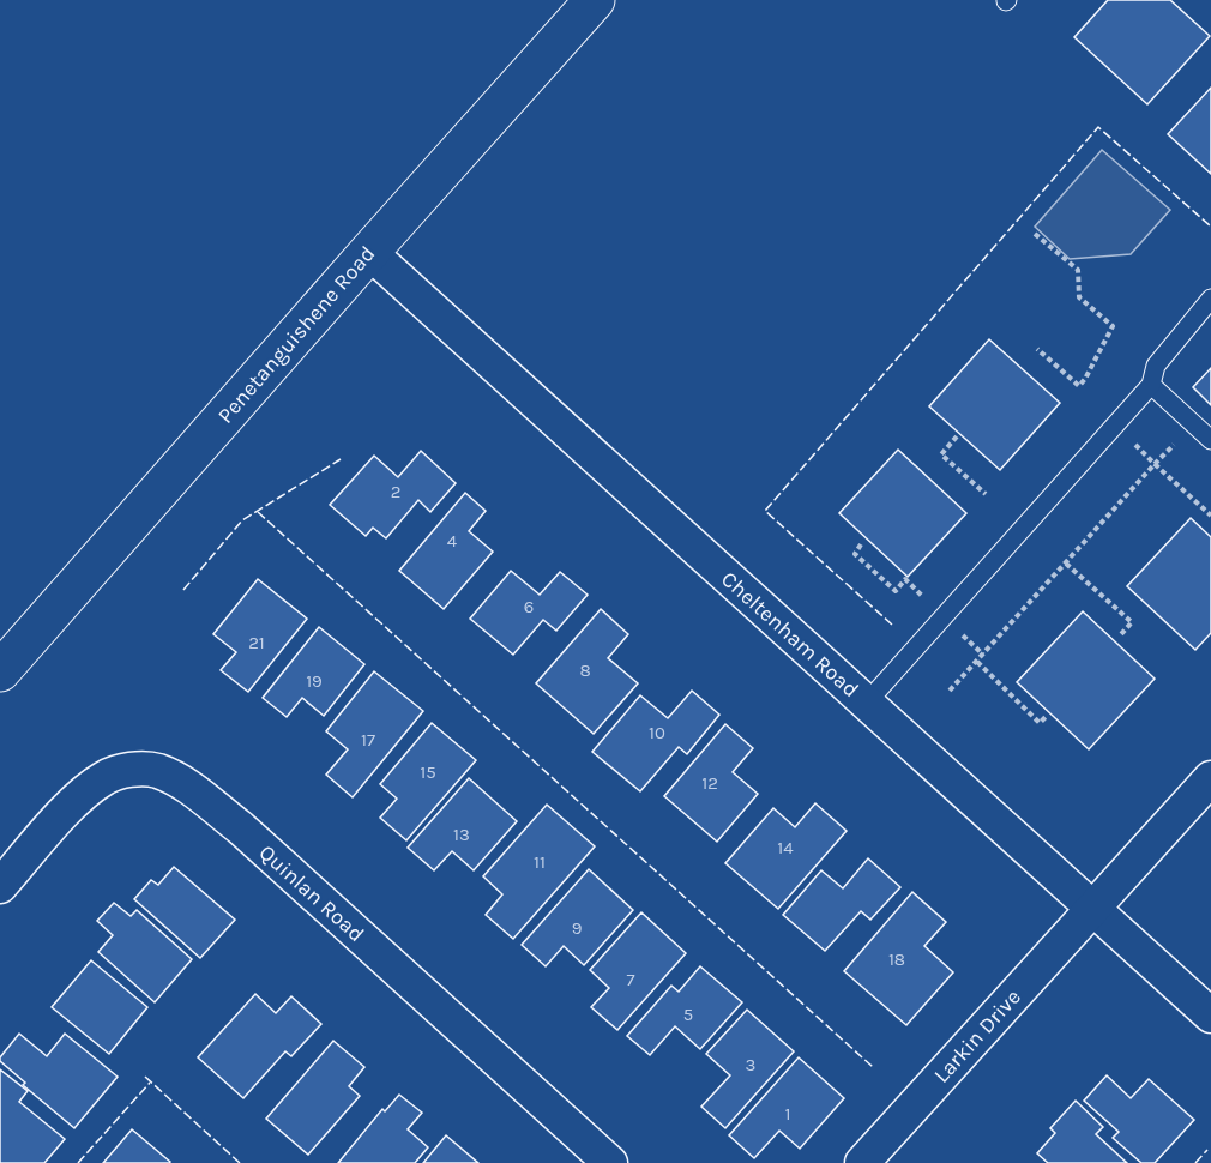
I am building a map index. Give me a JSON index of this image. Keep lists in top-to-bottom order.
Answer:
{
  "streets": {
    "main road": ["Penetanguishene Road"],
    "street": ["Cheltenham Road", "Quinlan Road", "Larkin Drive"]
  },
  "crossings": [
    ["Penetanguishene Road", "Cheltenham Road"],
    ["Cheltenham Road", "Larkin Drive"]
  ],
  "house_numbers": [
    "2",
    "4",
    "6",
    "21",
    "8",
    "19",
    "10",
    "17",
    "15",
    "12",
    "13",
    "14",
    "11",
    "9",
    "18",
    "7",
    "5",
    "3",
    "1"
  ]
}
